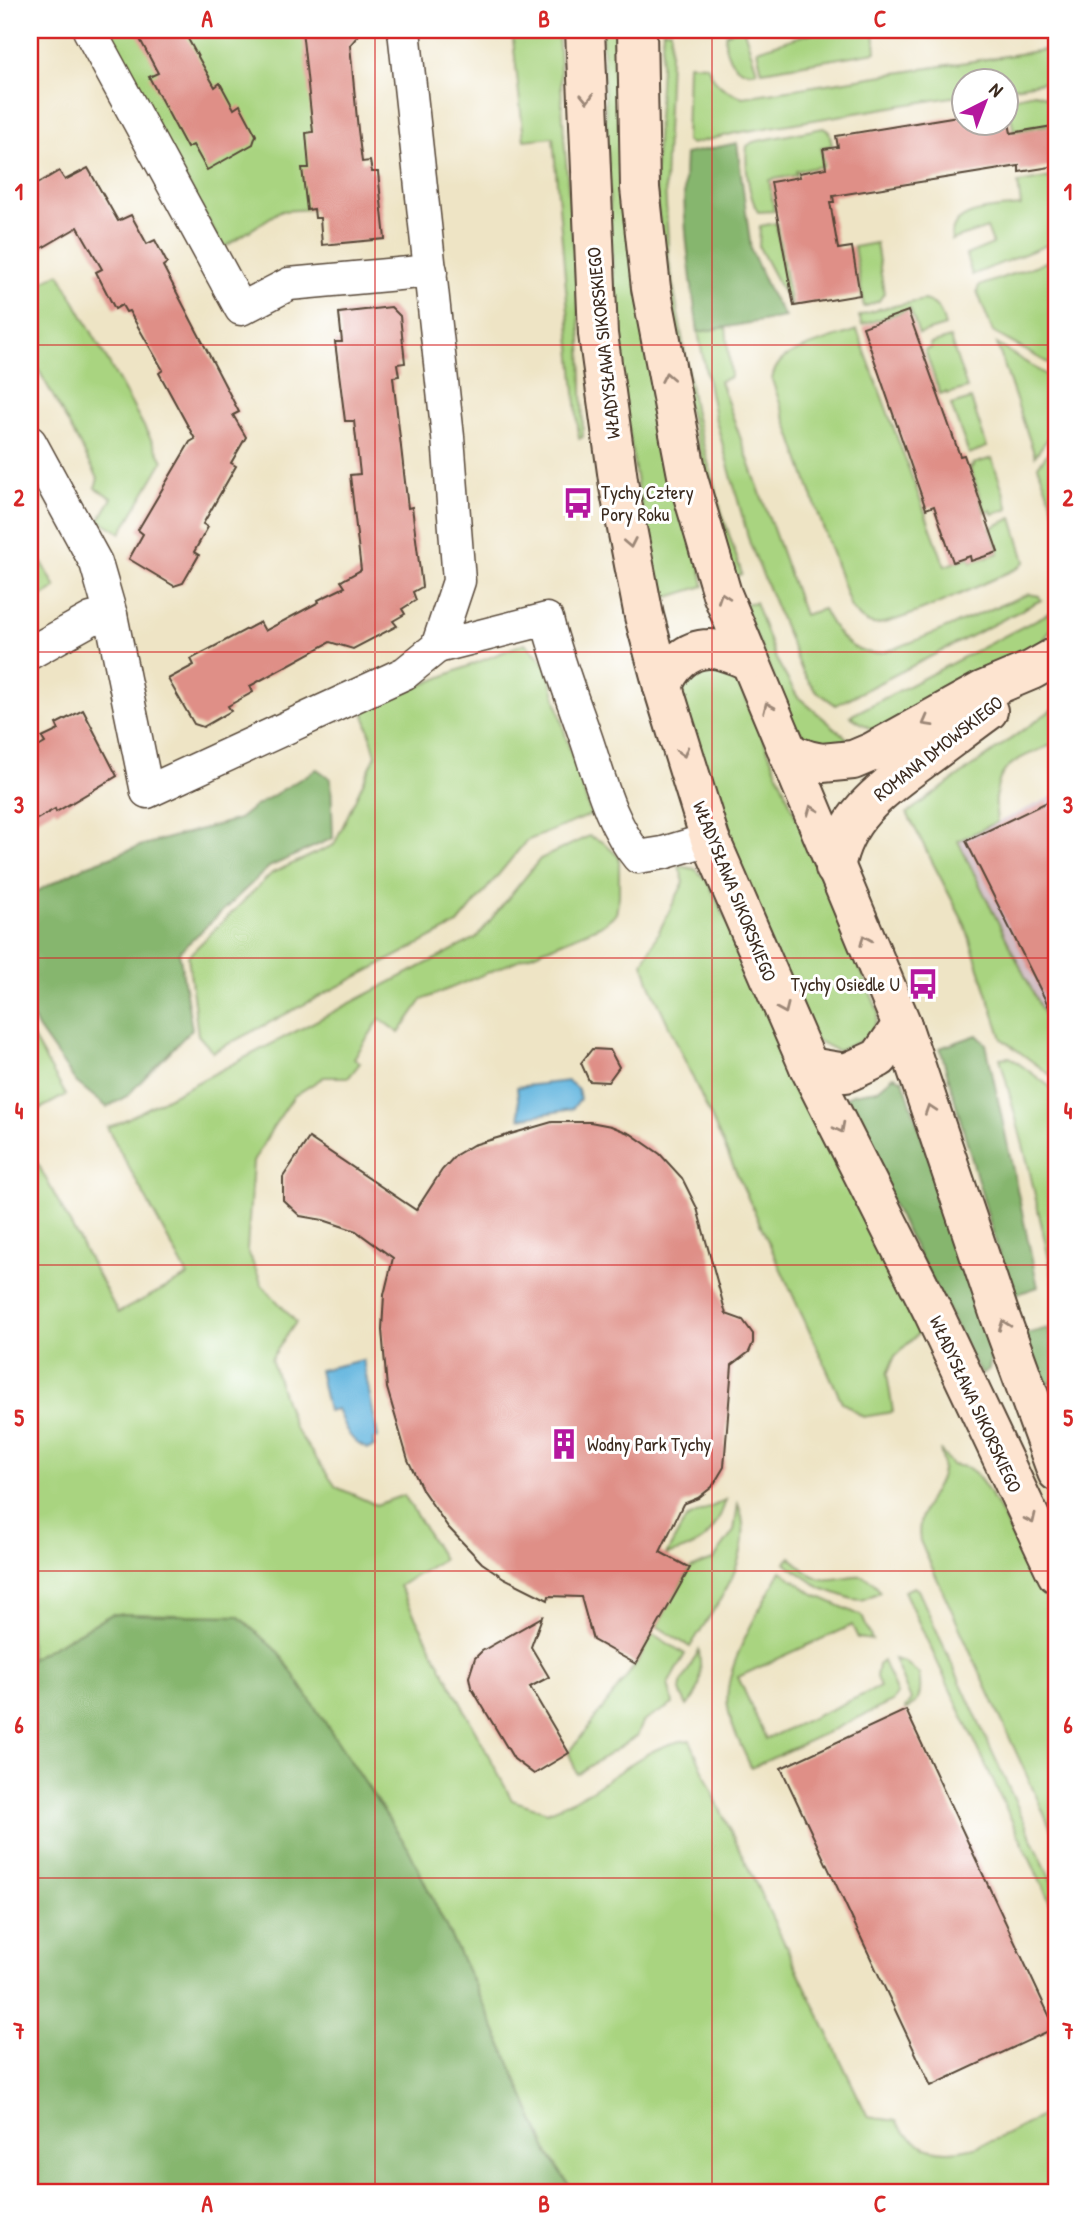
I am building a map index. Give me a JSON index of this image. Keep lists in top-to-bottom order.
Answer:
{
  "streets": {
    "street": ["WŁADYSŁAWA SIKORSKIEGO", "ROMANA DMOWSKIEGO"]
  },
  "one_way": ["ROMANA DMOWSKIEGO"],
  "places": {
    "bus stop": ["Tychy Cztery Pory Roku", "Tychy Osiedle U"],
    "building": ["Wodny Park Tychy"]
  },
  "north": "top right",
  "grid": {
    "columns": ["A", "B", "C"],
    "rows": [
      "1",
      "2",
      "3",
      "4",
      "5",
      "6",
      "7"
    ]
  }
}
